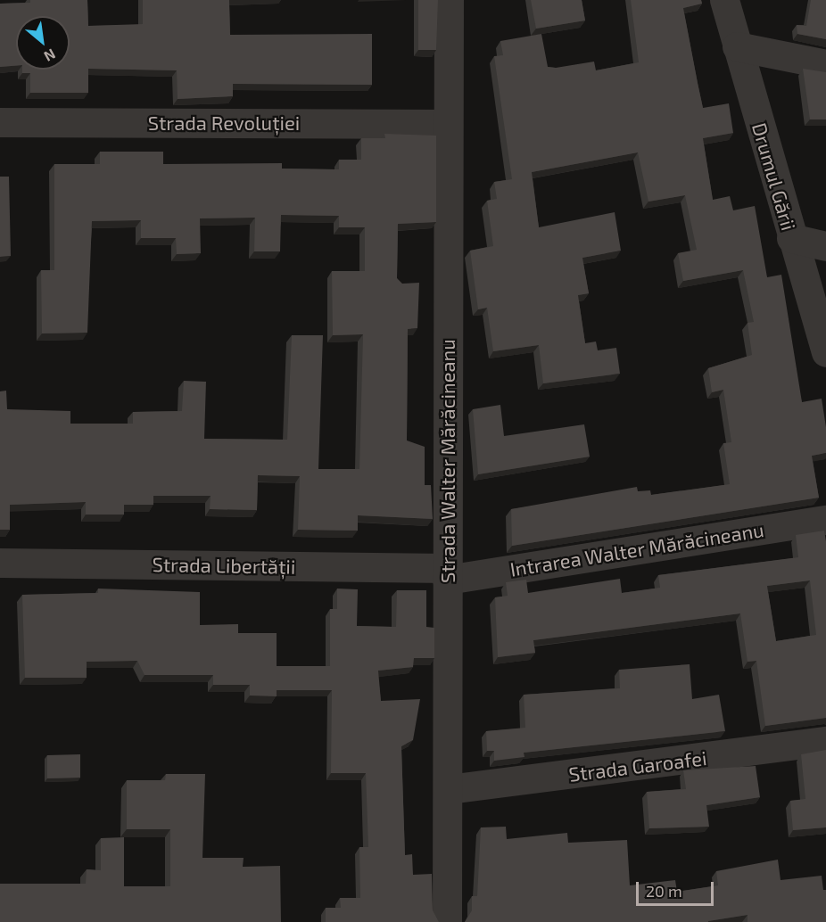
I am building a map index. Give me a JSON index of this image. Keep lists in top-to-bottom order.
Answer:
{
  "streets": {
    "street": [
      "Strada Revoluției",
      "Drumul Gării",
      "Strada Walter Mărăcineanu",
      "Intrarea Walter Mărăcineanu",
      "Strada Libertății",
      "Strada Garoafei"
    ]
  },
  "crossings": [
    ["Strada Revoluției", "Strada Walter Mărăcineanu"],
    ["Strada Walter Mărăcineanu", "Intrarea Walter Mărăcineanu"],
    ["Strada Walter Mărăcineanu", "Strada Libertății"],
    ["Strada Walter Mărăcineanu", "Strada Garoafei"],
    ["Intrarea Walter Mărăcineanu", "Strada Libertății"]
  ],
  "scale_bar": "20 m",
  "north": "bottom right"
}
